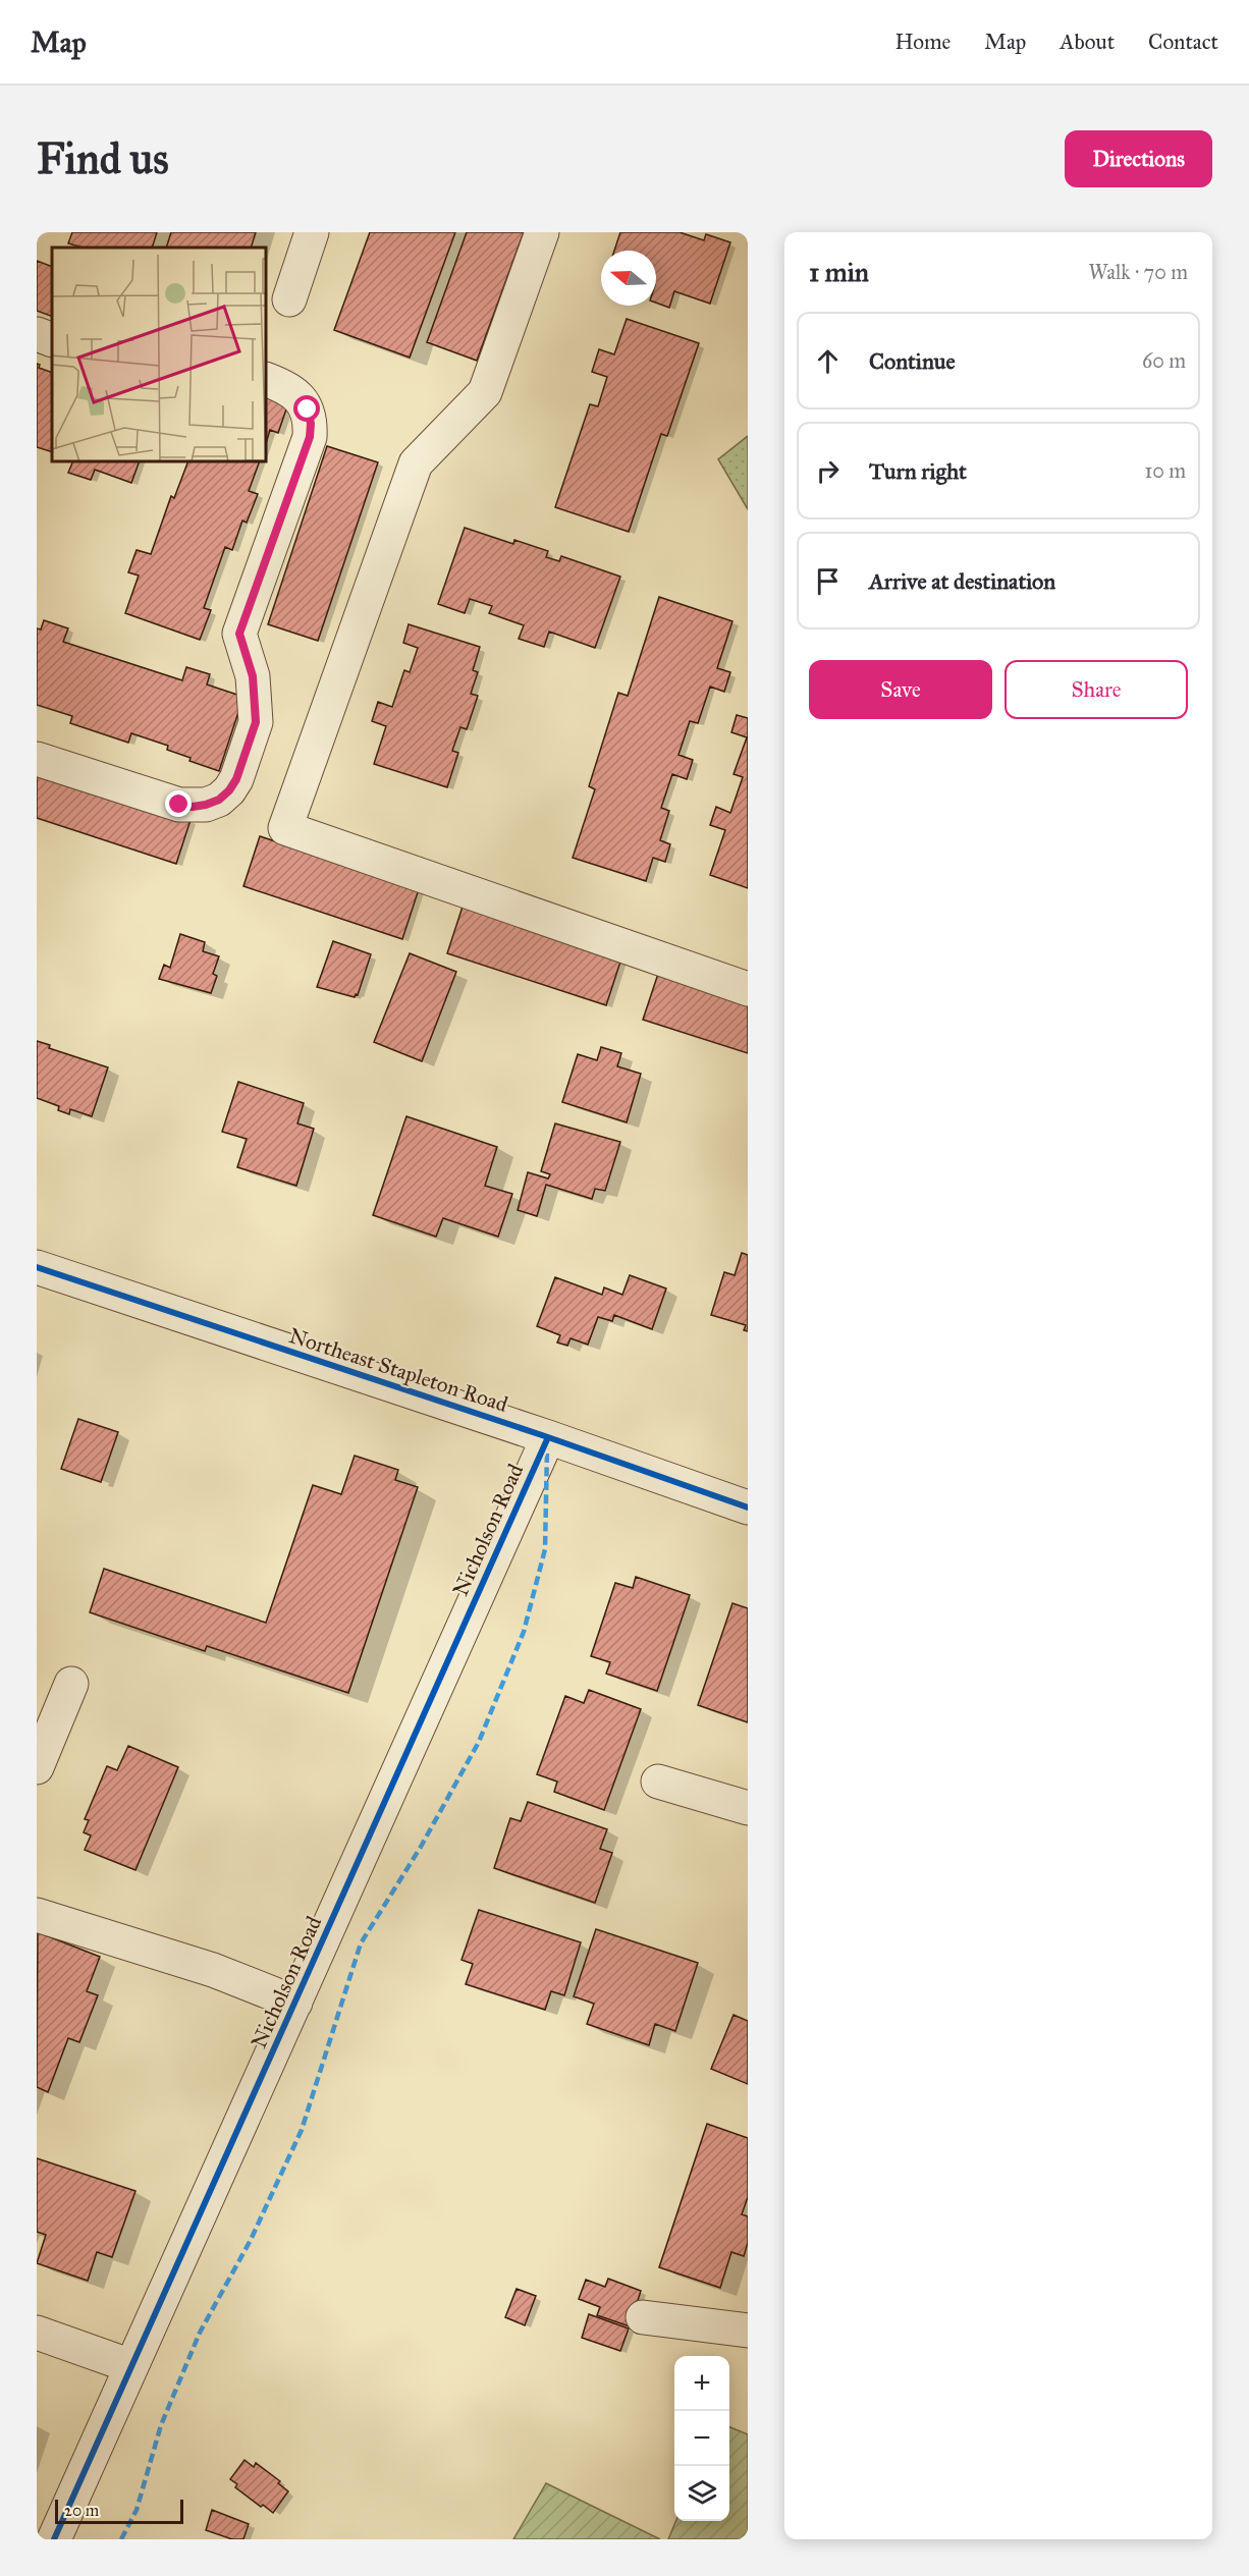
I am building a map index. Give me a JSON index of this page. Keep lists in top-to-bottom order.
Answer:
{
  "streets": {
    "street": ["Northeast Stapleton Road", "Nicholson Road"]
  },
  "crossings": [
    ["Northeast Stapleton Road", "Nicholson Road"]
  ],
  "scale_bar": "20 m",
  "north": "left",
  "page": {
    "header": "Map",
    "nav": [
      "Home",
      "Map",
      "About",
      "Contact"
    ],
    "buttons": [
      "Directions",
      ["Save", "Share"]
    ],
    "title": "Find us",
    "heading": ["1 min", "Walk · 70 m"],
    "list": [
      ["Continue", "60 m"],
      ["Turn right", "10 m"],
      "Arrive at destination"
    ],
    "map_buttons": ["+", "−"],
    "scale": "20 m"
  }
}
